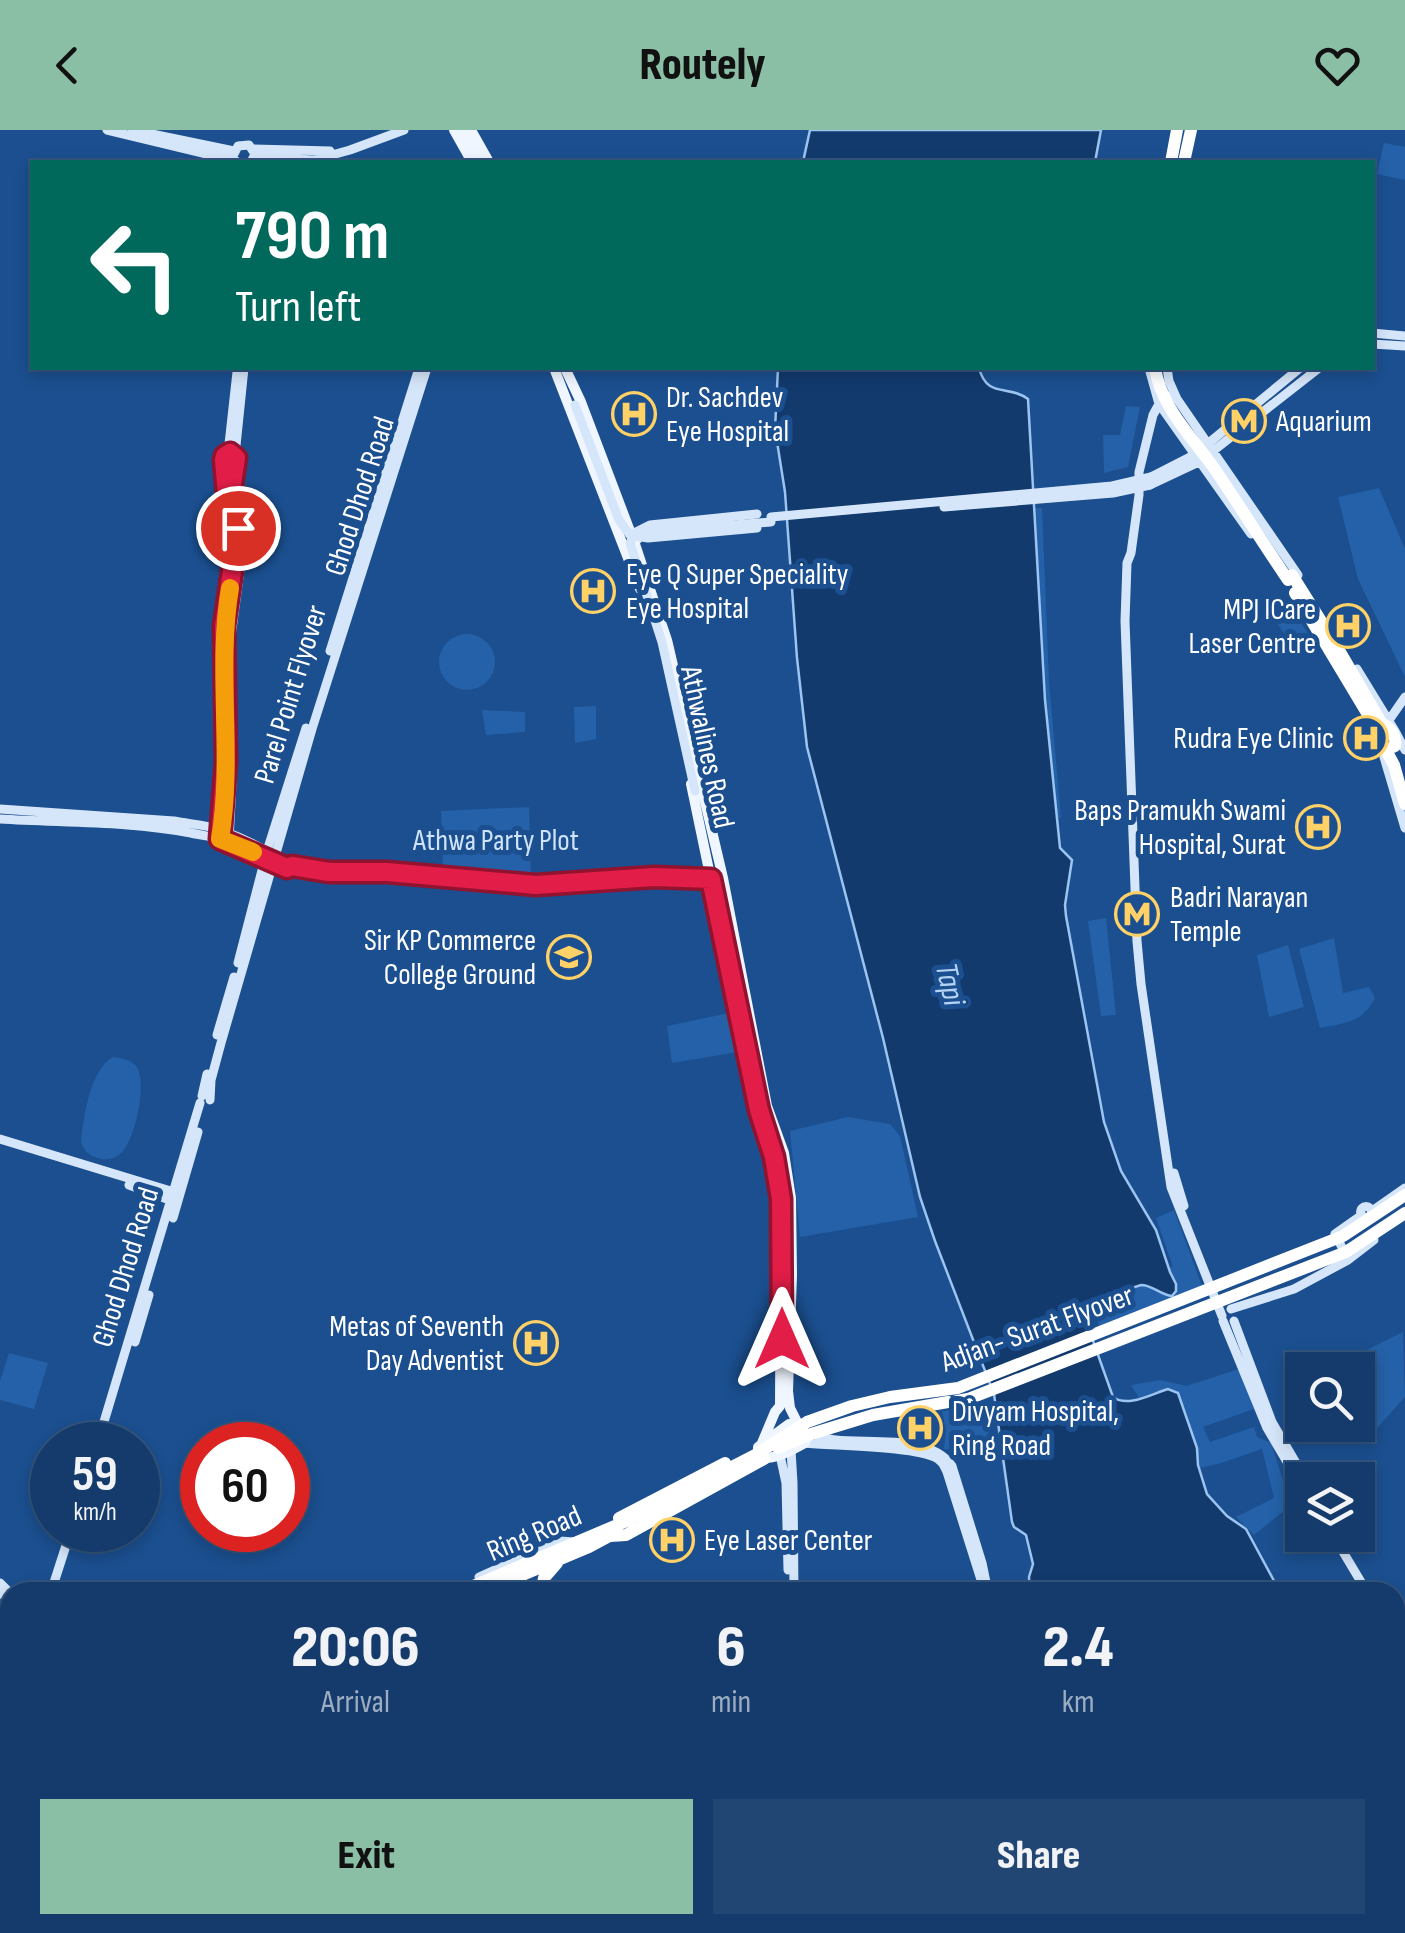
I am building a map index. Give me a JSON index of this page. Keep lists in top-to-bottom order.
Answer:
{
  "streets": {
    "highway": ["Adjan- Surat Flyover", "Ring Road"],
    "main road": ["Athwalines Road"],
    "street": ["Ghod Dhod Road"]
  },
  "crossings": [
    ["Adjan- Surat Flyover", "Ring Road"]
  ],
  "water": ["Tapi"],
  "parks": ["Athwa Party Plot"],
  "places": {
    "hospital": [
      "Dr. Sachdev Eye Hospital",
      "Eye Q Super Speciality Eye Hospital",
      "MPJ ICare Laser Centre",
      "Rudra Eye Clinic",
      "Baps Pramukh Swami Hospital, Surat",
      "Metas of Seventh Day Adventist",
      "Divyam Hospital, Ring Road",
      "Eye Laser Center"
    ],
    "metro station": ["Aquarium", "Badri Narayan Temple"],
    "school or university": ["Sir KP Commerce College Ground"]
  },
  "page": {
    "header": "Routely",
    "turn": ["790 m", "Turn left"],
    "speed": "59 km/h",
    "limit": "60",
    "eta": [
      "20:06",
      "Arrival",
      "6",
      "min",
      "2.4",
      "km"
    ],
    "buttons": ["Exit", "Share"]
  }
}
